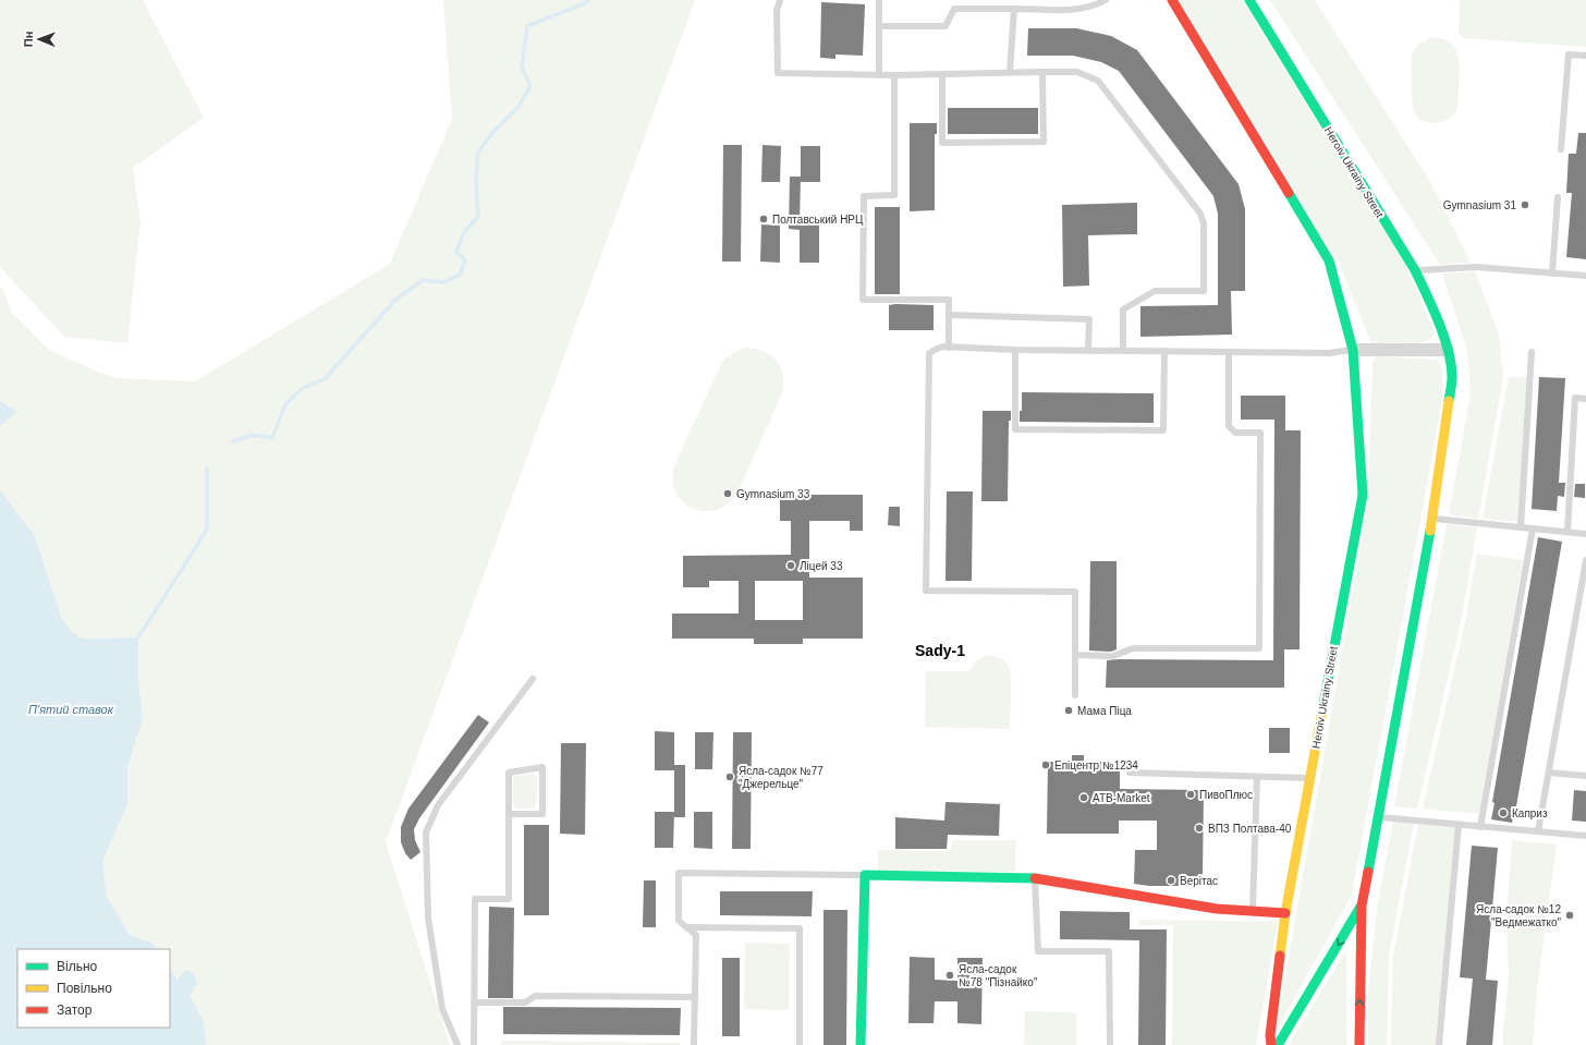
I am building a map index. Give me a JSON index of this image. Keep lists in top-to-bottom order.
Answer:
{
  "streets": {
    "street": ["Heroiv Ukrainy Street"]
  },
  "districts": ["Sady-1"],
  "water": ["П'ятий ставок"],
  "places": [
    "Gymnasium 31",
    "Полтавський НРЦ",
    "Gymnasium 33",
    "Ліцей 33",
    "Мама Піца",
    "Епіцентр №1234",
    "Ясла-садок №77 \"Джерельце\"",
    "ПивоПлюс",
    "ATB-Market",
    "Каприз",
    "ВПЗ Полтава-40",
    "Верітас",
    "Ясла-садок №12 \"Ведмежатко\"",
    "Ясла-садок №78 \"Пізнайко\""
  ],
  "legend": ["Вільно", "Повільно", "Затор"],
  "north": "left"
}
